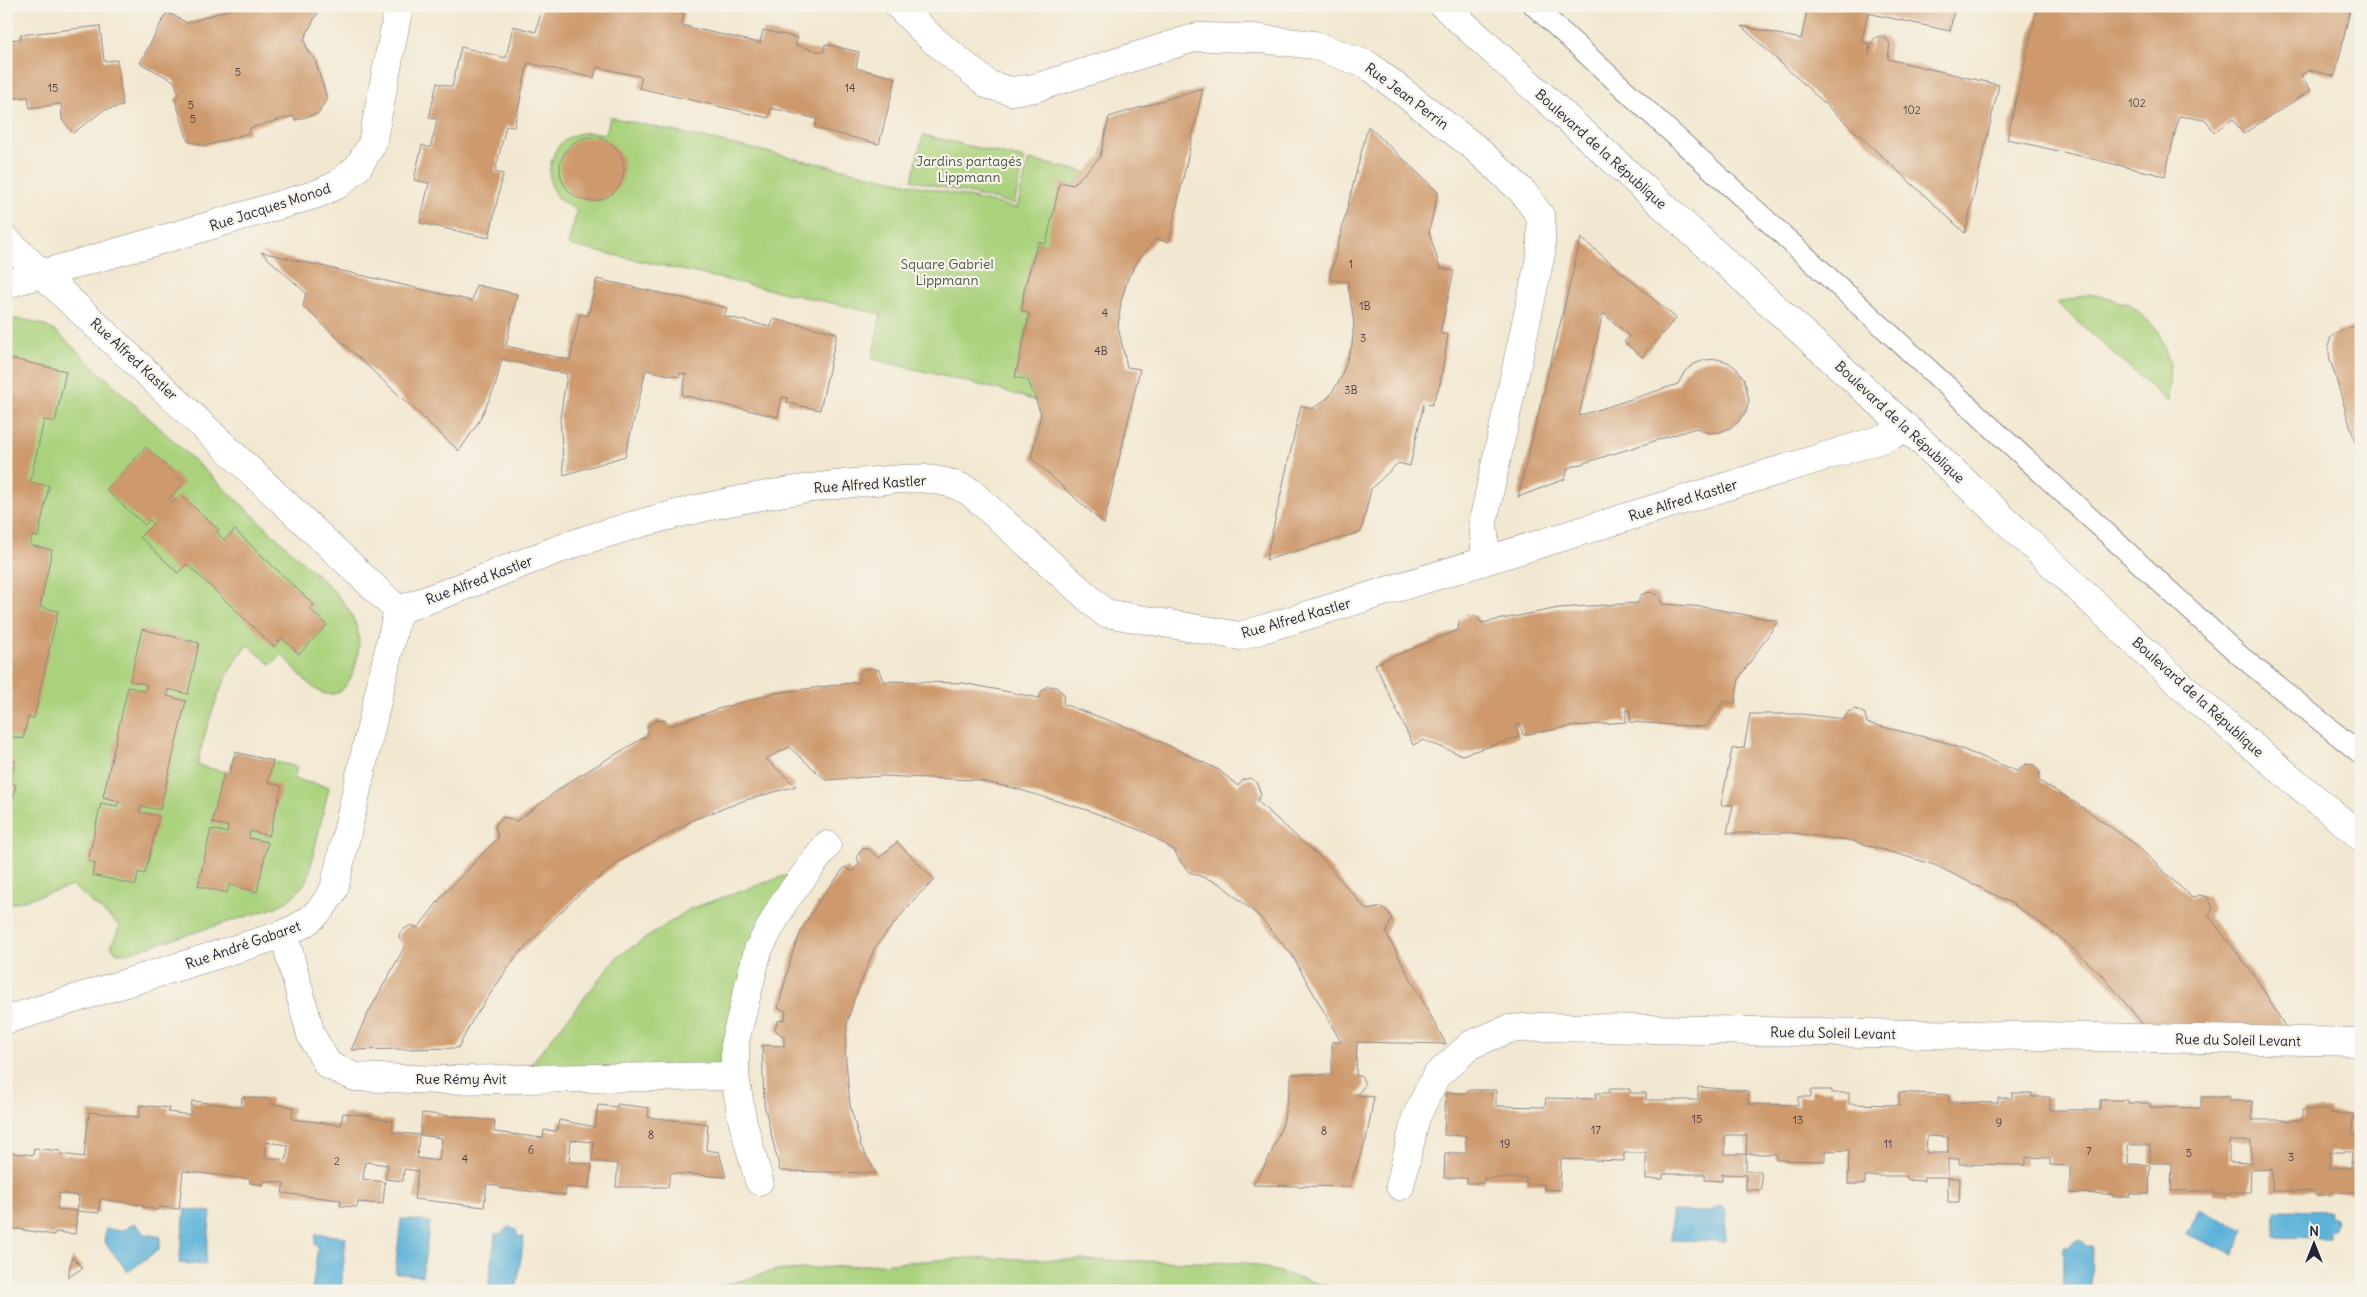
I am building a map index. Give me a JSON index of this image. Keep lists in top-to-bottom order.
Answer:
{
  "streets": {
    "street": [
      "Rue Jean Perrin",
      "Boulevard de la République",
      "Rue Jacques Monod",
      "Rue Alfred Kastler",
      "Rue André Gabaret",
      "Rue du Soleil Levant",
      "Rue Rémy Avit"
    ]
  },
  "crossings": [
    ["Rue Jean Perrin", "Rue Alfred Kastler"],
    ["Boulevard de la République", "Rue Alfred Kastler"],
    ["Rue Jacques Monod", "Rue Alfred Kastler"],
    ["Rue Alfred Kastler", "Rue André Gabaret"],
    ["Rue André Gabaret", "Rue Rémy Avit"]
  ],
  "parks": ["Jardins partagés Lippmann", "Square Gabriel Lippmann"],
  "house_numbers": [
    "5",
    "15",
    "14",
    "102",
    "5",
    "102",
    "5",
    "1",
    "1B",
    "4",
    "3",
    "4B",
    "3B",
    "15",
    "13",
    "9",
    "17",
    "8",
    "8",
    "19",
    "11",
    "6",
    "7",
    "5",
    "3",
    "4",
    "2"
  ],
  "north": "top"
}
